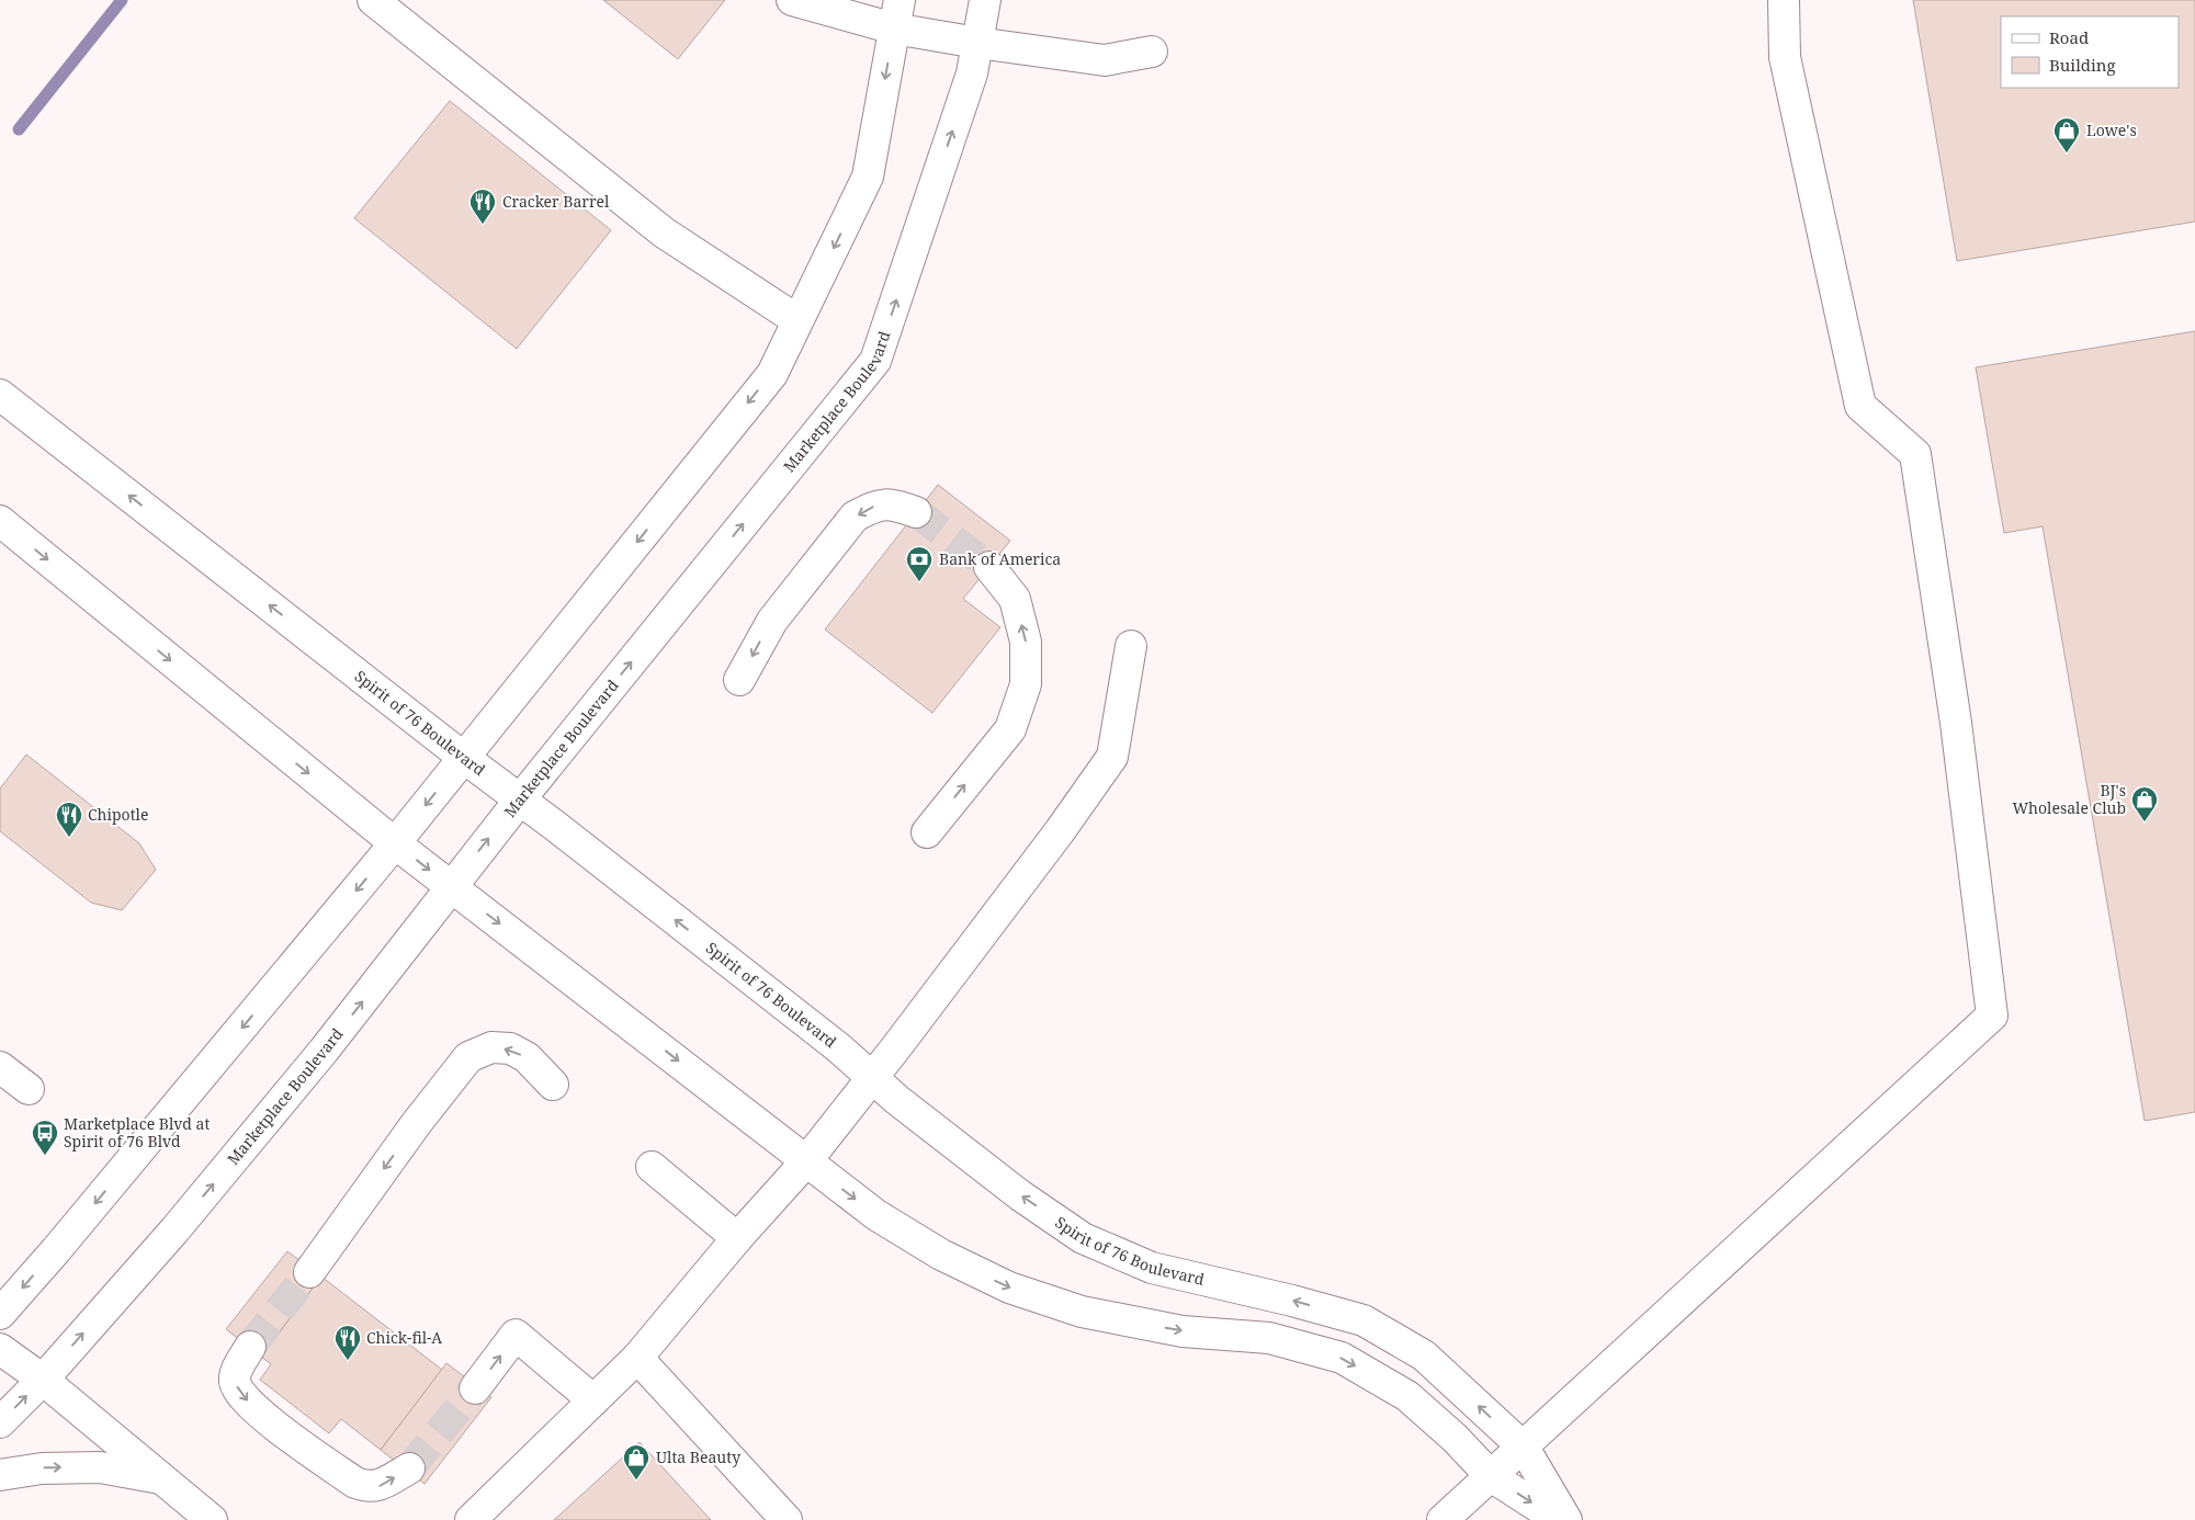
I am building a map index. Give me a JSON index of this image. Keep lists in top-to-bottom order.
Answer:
{
  "streets": {
    "street": ["Marketplace Boulevard", "Spirit of 76 Boulevard"]
  },
  "crossings": [
    ["Marketplace Boulevard", "Spirit of 76 Boulevard"]
  ],
  "places": {
    "shop": ["Lowe's", "BJ's Wholesale Club", "Ulta Beauty"],
    "restaurant": ["Cracker Barrel", "Chipotle", "Chick-fil-A"],
    "bank": ["Bank of America"],
    "bus stop": ["Marketplace Blvd at Spirit of 76 Blvd"]
  },
  "legend": ["Road", "Building"]
}
